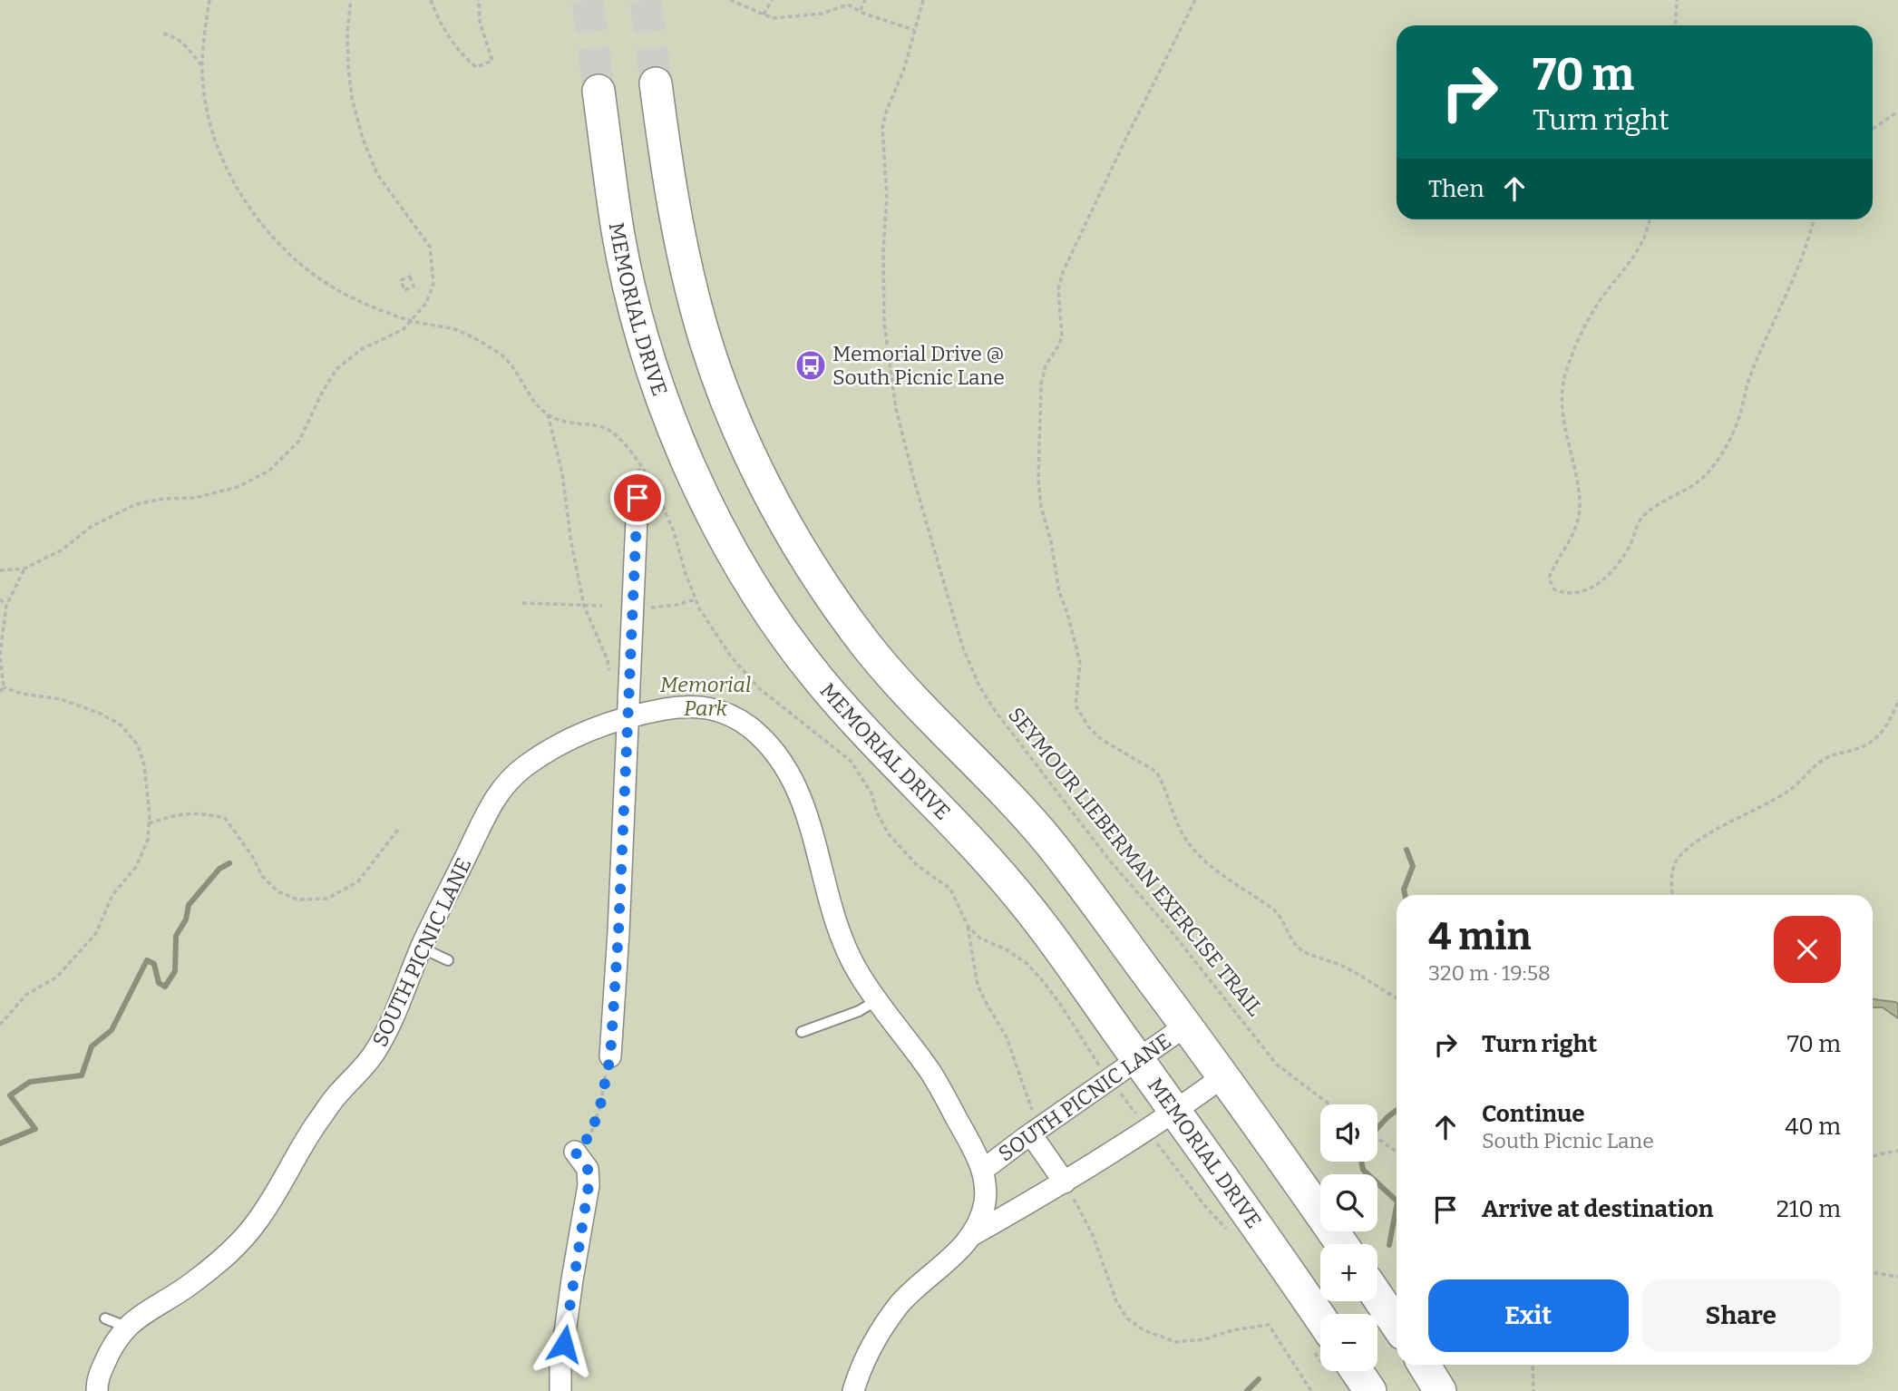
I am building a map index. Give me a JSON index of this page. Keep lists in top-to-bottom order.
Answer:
{
  "streets": {
    "main road": ["MEMORIAL DRIVE"],
    "street": ["SOUTH PICNIC LANE"],
    "path": ["SEYMOUR LIEBERMAN EXERCISE TRAIL"]
  },
  "crossings": [
    ["MEMORIAL DRIVE", "SOUTH PICNIC LANE"]
  ],
  "parks": ["Memorial Park"],
  "places": {
    "bus stop": ["Memorial Drive @ South Picnic Lane"]
  },
  "page": {
    "turn": ["70 m", "Turn right"],
    "then": "Then",
    "heading": ["4 min", "320 m · 19:58"],
    "list": [
      {
        "name": "Turn right",
        "value": "70 m"
      },
      {
        "name": "Continue",
        "note": "South Picnic Lane",
        "value": "40 m"
      },
      {
        "name": "Arrive at destination",
        "value": "210 m"
      }
    ],
    "map_buttons": ["+", "−"],
    "buttons": ["Exit", "Share"]
  }
}
